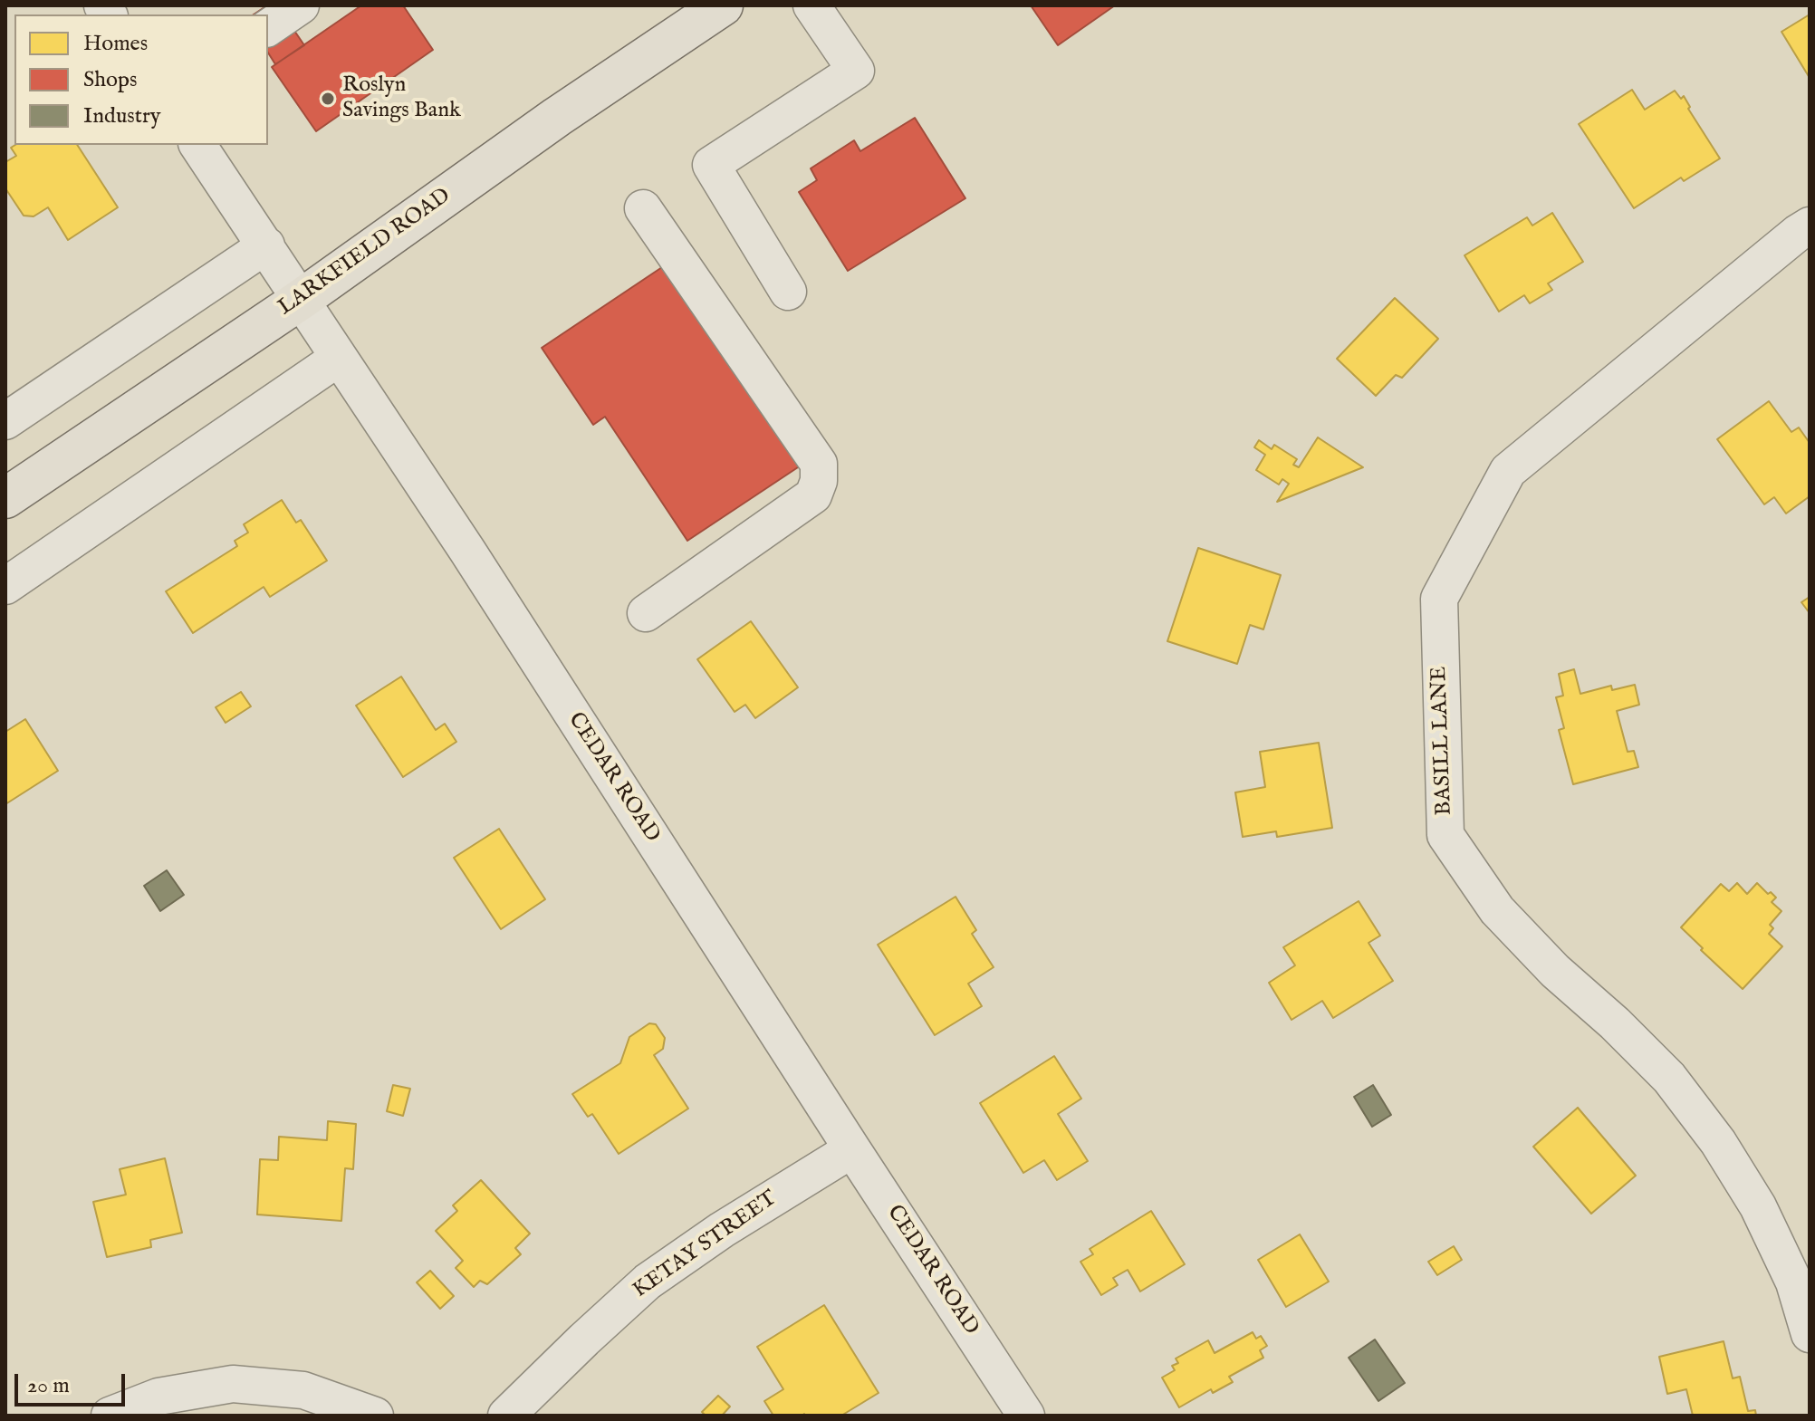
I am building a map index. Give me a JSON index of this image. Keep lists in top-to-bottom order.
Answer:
{
  "streets": {
    "main road": ["LARKFIELD ROAD"],
    "street": ["BASILL LANE", "CEDAR ROAD", "KETAY STREET"]
  },
  "crossings": [
    ["LARKFIELD ROAD", "CEDAR ROAD"],
    ["CEDAR ROAD", "KETAY STREET"]
  ],
  "places": ["Roslyn Savings Bank"],
  "legend": ["Homes", "Shops", "Industry"],
  "scale_bar": "20 m"
}
